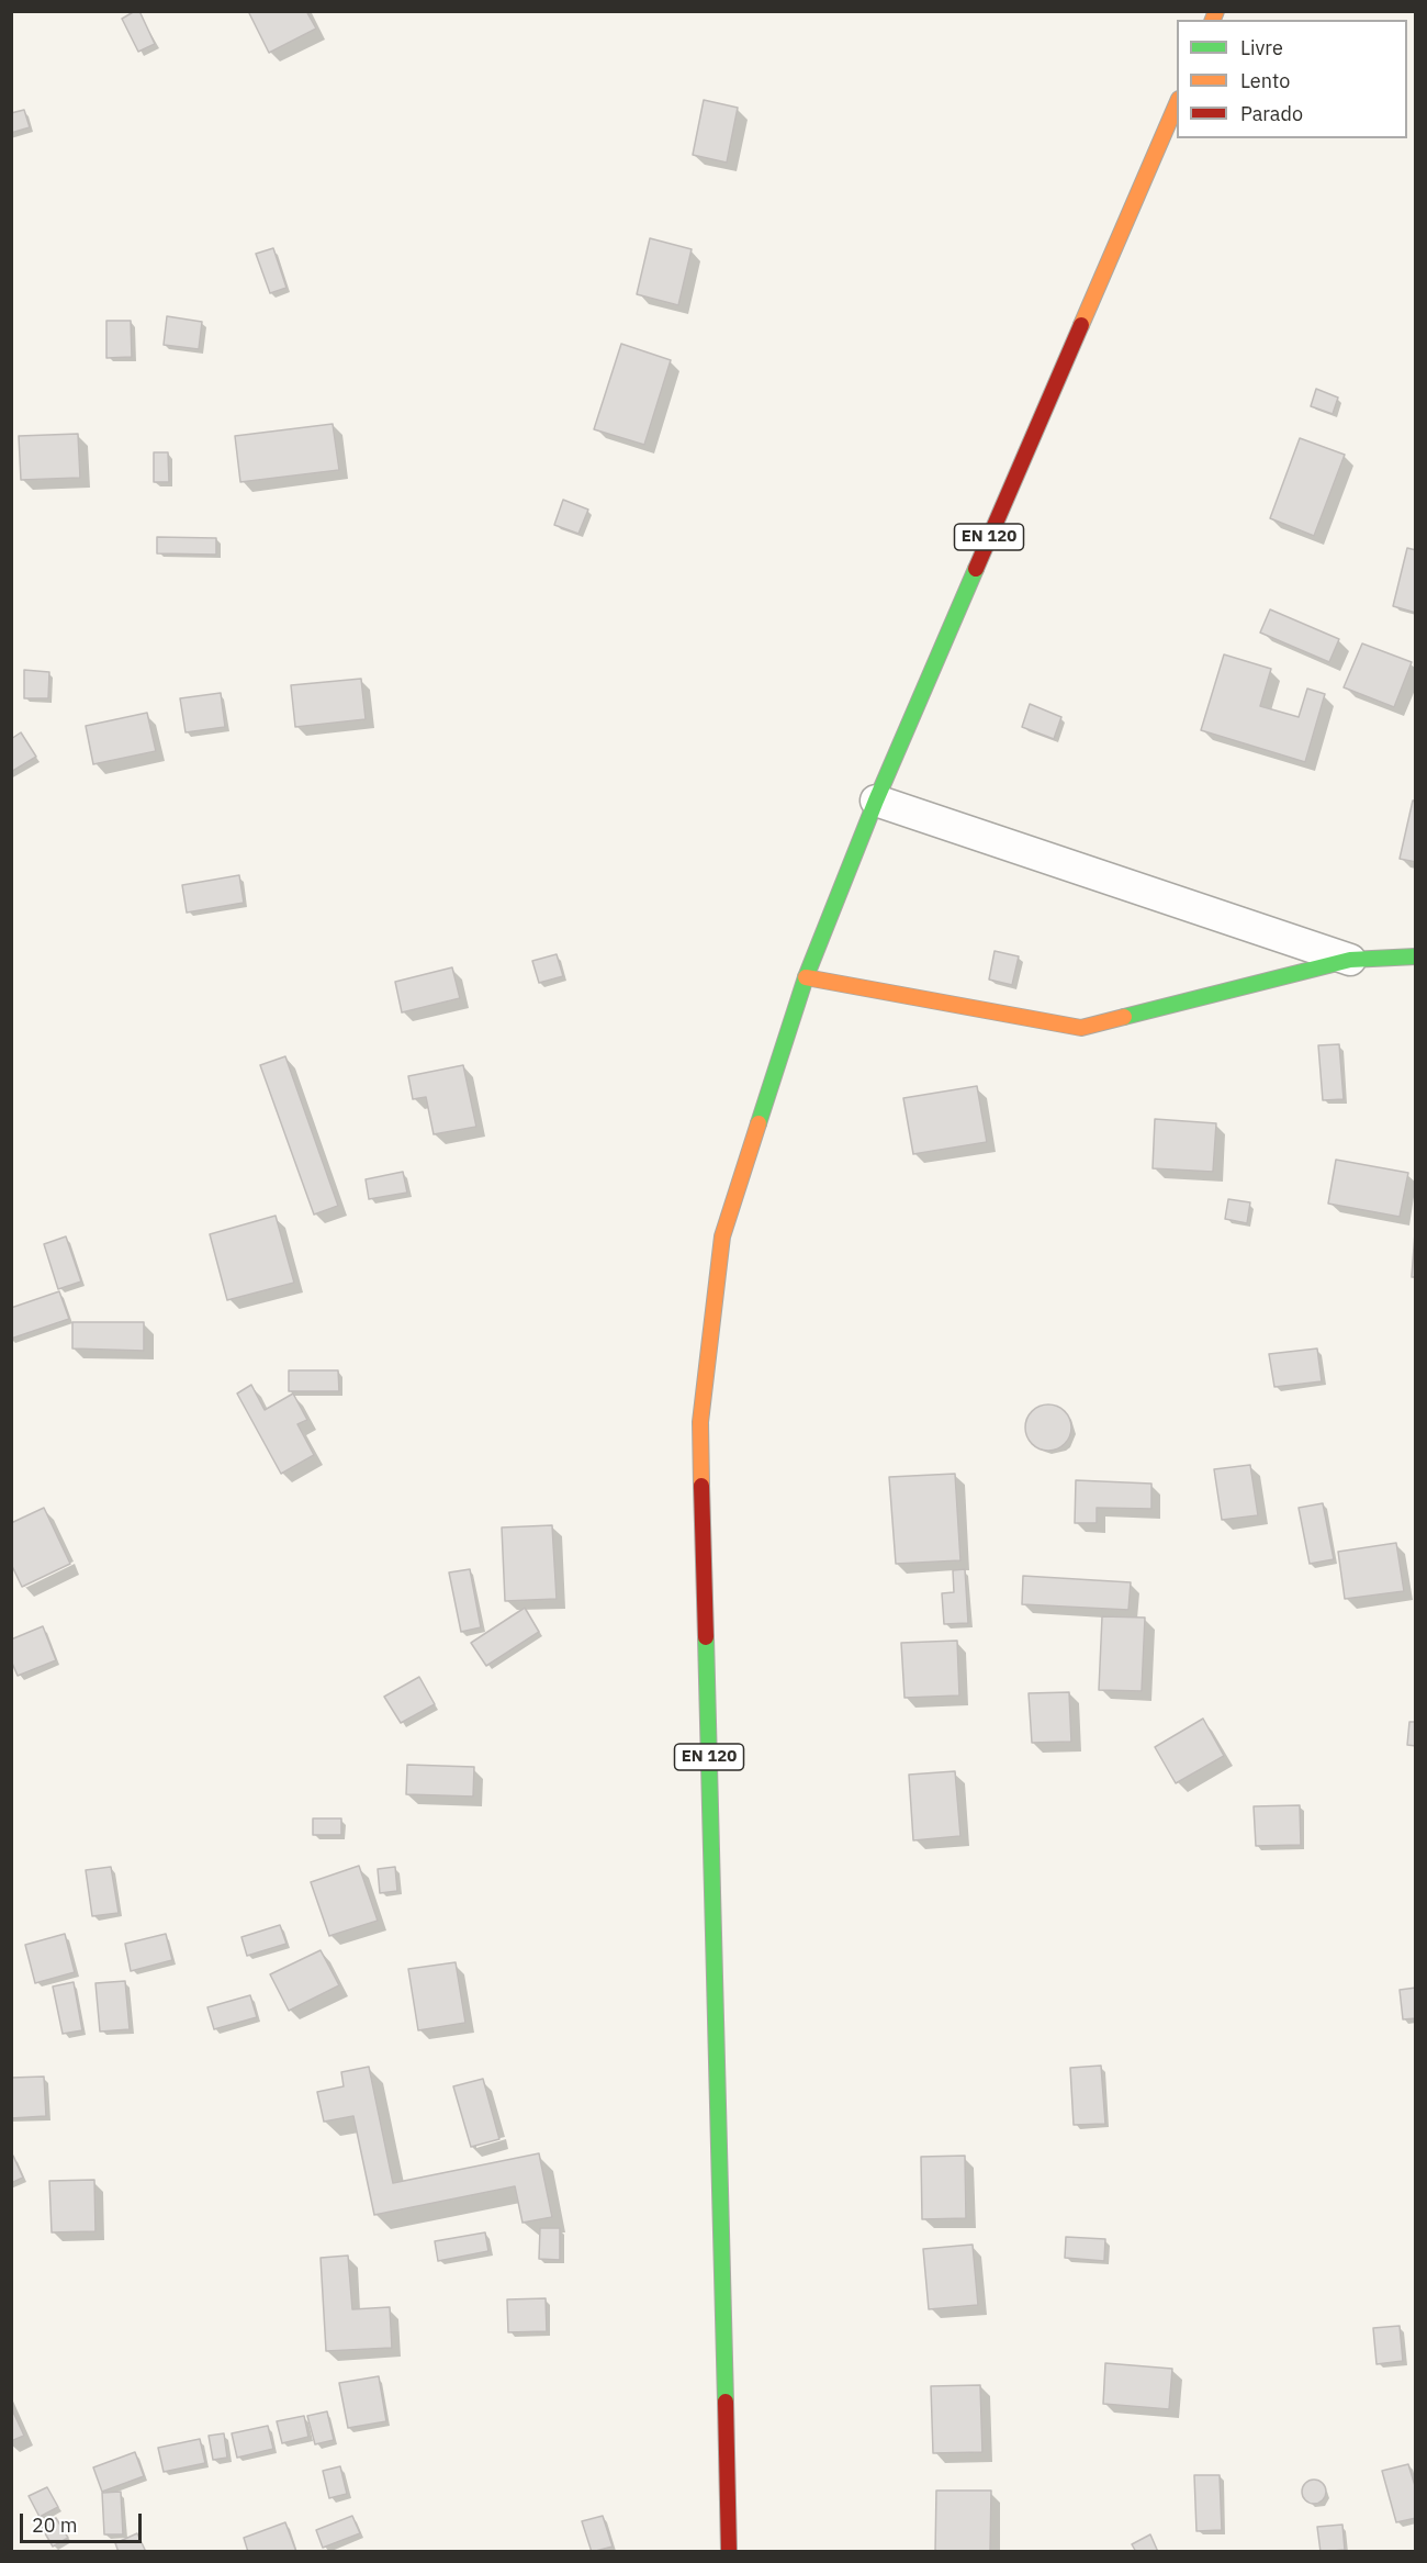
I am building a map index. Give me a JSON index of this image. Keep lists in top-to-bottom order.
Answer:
{
  "streets": {
    "main road": ["EN 120"]
  },
  "legend": ["Livre", "Lento", "Parado"],
  "scale_bar": "20 m"
}
